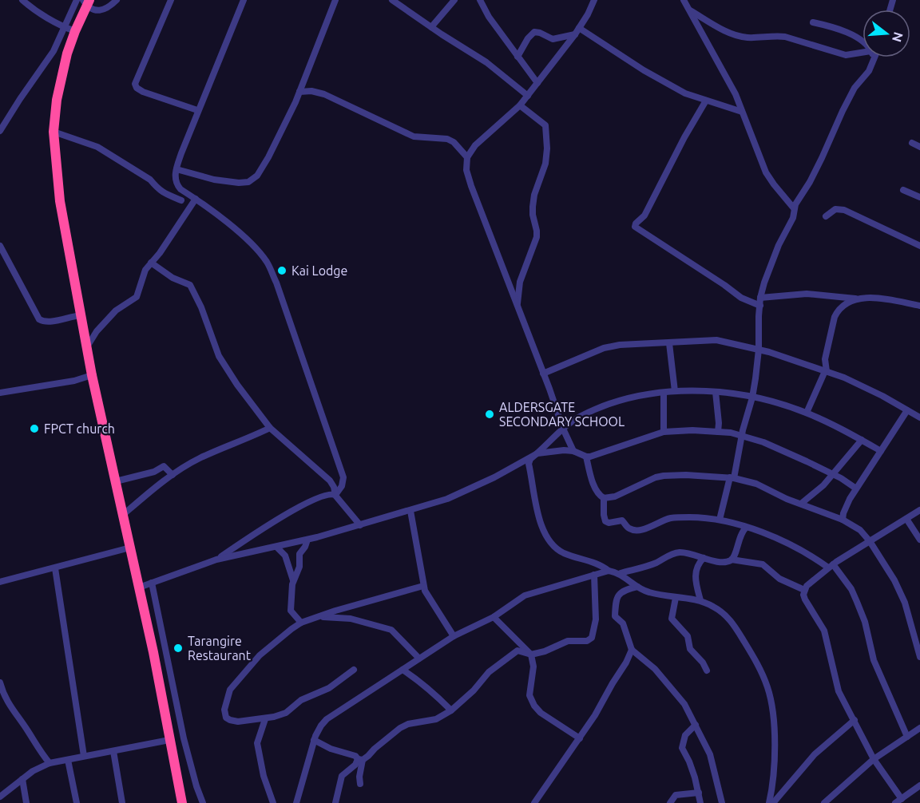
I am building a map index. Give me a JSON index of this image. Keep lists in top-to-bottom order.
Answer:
{
  "places": [
    "Kai Lodge",
    "ALDERSGATE SECONDARY SCHOOL",
    "FPCT church",
    "Tarangire Restaurant"
  ],
  "north": "right"
}
